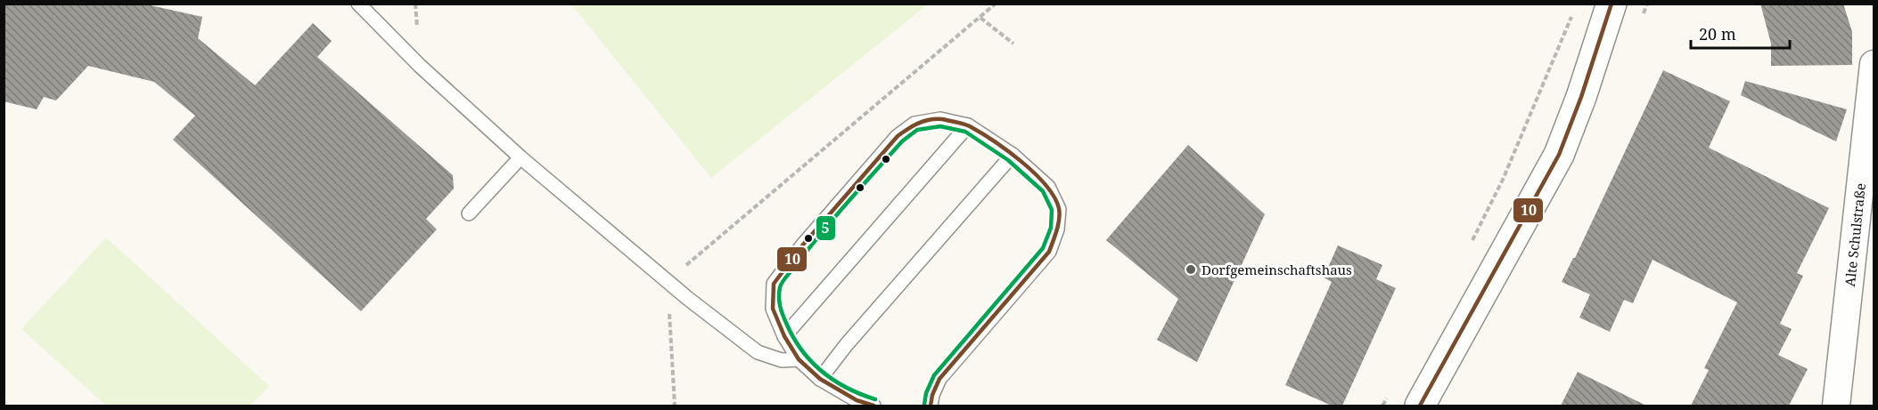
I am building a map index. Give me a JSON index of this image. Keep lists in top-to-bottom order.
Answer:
{
  "streets": {
    "street": ["Alte Schulstraße"]
  },
  "places": ["Dorfgemeinschaftshaus"],
  "lines": ["transit line 10", "transit line 5"],
  "scale_bar": "20 m"
}
